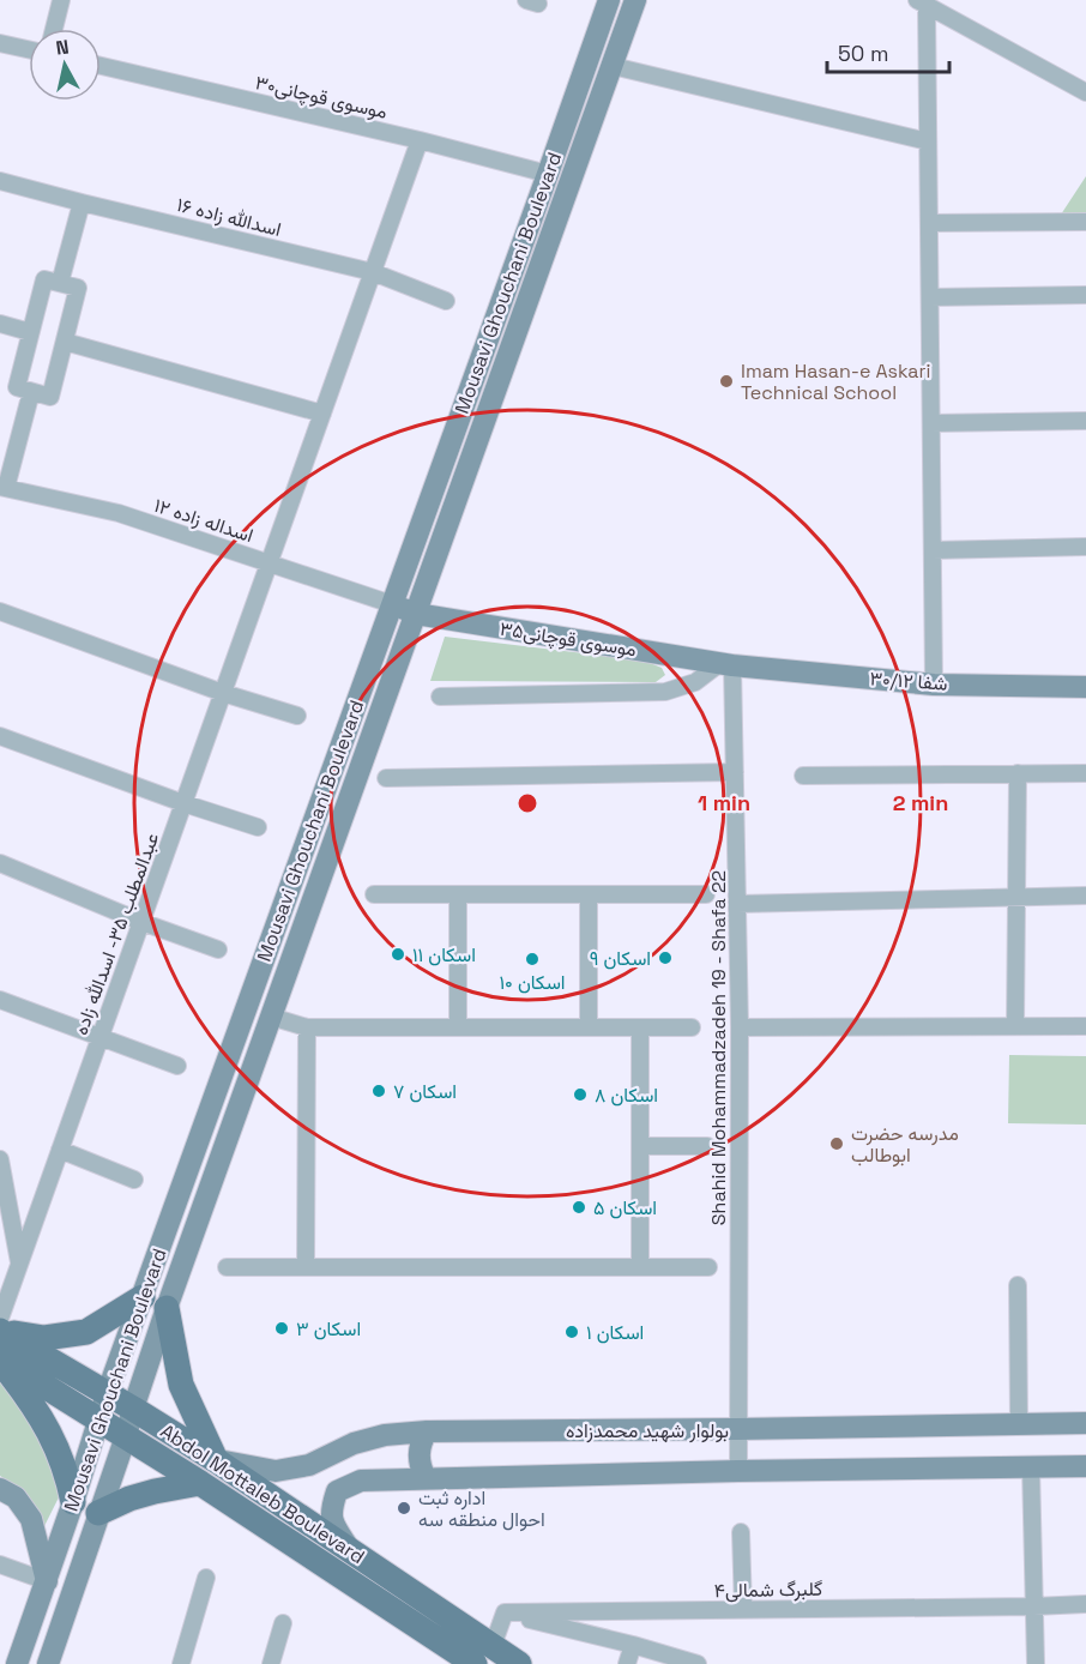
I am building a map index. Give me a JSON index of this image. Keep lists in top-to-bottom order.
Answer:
{
  "streets": {
    "main road": ["Abdol Mottaleb Boulevard"],
    "street": [
      "موسوی قوچانی۳۰",
      "اسدالله زاده ۱۶",
      "Mousavi Ghouchani Boulevard",
      "اسداله زاده ۱۲",
      "موسوی قوچانی۳۵",
      "شفا ۳۰/۱۲",
      "عبدالمطلب ۳۵- اسدالله زاده",
      "Shahid Mohammadzadeh 19 - Shafa 22",
      "بولوار شهید محمدزاده",
      "گلبرگ شمالی۴"
    ]
  },
  "crossings": [
    ["موسوی قوچانی۳۰", "Mousavi Ghouchani Boulevard"],
    ["موسوی قوچانی۳۰", "عبدالمطلب ۳۵- اسدالله زاده"],
    ["اسدالله زاده ۱۶", "عبدالمطلب ۳۵- اسدالله زاده"],
    ["Mousavi Ghouchani Boulevard", "اسداله زاده ۱۲"],
    ["Mousavi Ghouchani Boulevard", "موسوی قوچانی۳۵"],
    ["Mousavi Ghouchani Boulevard", "Abdol Mottaleb Boulevard"],
    ["اسداله زاده ۱۲", "موسوی قوچانی۳۵"],
    ["اسداله زاده ۱۲", "عبدالمطلب ۳۵- اسدالله زاده"],
    ["موسوی قوچانی۳۵", "شفا ۳۰/۱۲"],
    ["موسوی قوچانی۳۵", "Shahid Mohammadzadeh 19 - Shafa 22"],
    ["شفا ۳۰/۱۲", "Shahid Mohammadzadeh 19 - Shafa 22"],
    ["Shahid Mohammadzadeh 19 - Shafa 22", "بولوار شهید محمدزاده"],
    ["بولوار شهید محمدزاده", "Abdol Mottaleb Boulevard"]
  ],
  "places": [
    "Imam Hasan-e Askari Technical School",
    "اسکان ۱۱",
    "اسکان ۹",
    "اسکان ۱۰",
    "اسکان ۷",
    "اسکان ۸",
    "مدرسه حضرت ابوطالب",
    "اسکان ۵",
    "اسکان ۳",
    "اسکان ۱",
    "اداره ثبت احوال منطقه سه"
  ],
  "scale_bar": "50 m",
  "north": "top",
  "rings": ["1 min", "2 min"]
}
